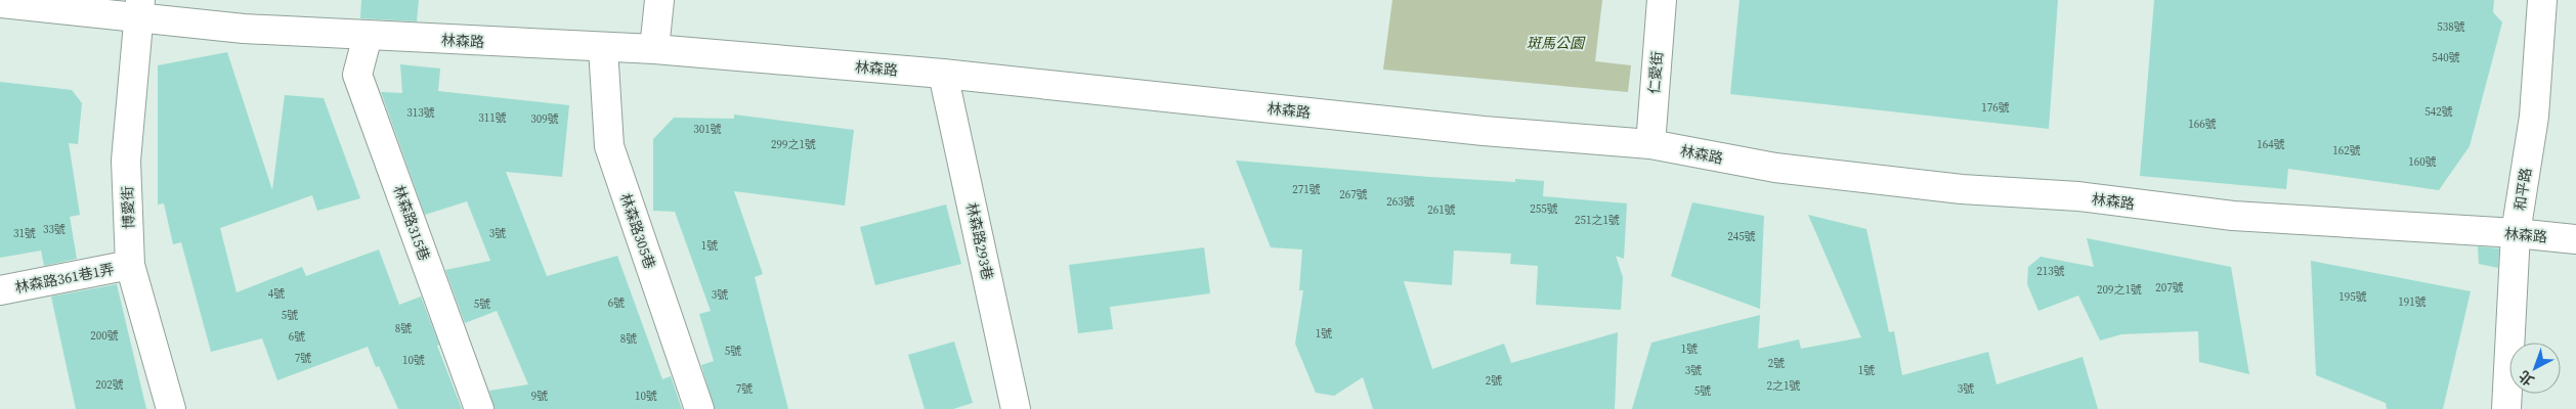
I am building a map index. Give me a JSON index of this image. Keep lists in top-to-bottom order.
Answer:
{
  "streets": {
    "street": [
      "林森路",
      "仁愛街",
      "和平路",
      "博愛街",
      "林森路315巷",
      "林森路305巷",
      "林森路293巷",
      "林森路361巷1弄"
    ]
  },
  "crossings": [
    ["林森路", "仁愛街"],
    ["林森路", "和平路"],
    ["林森路", "博愛街"],
    ["林森路", "林森路315巷"],
    ["林森路", "林森路305巷"],
    ["林森路", "林森路293巷"],
    ["博愛街", "林森路361巷1弄"]
  ],
  "parks": ["斑馬公園"],
  "house_numbers": [
    "538號",
    "540號",
    "176號",
    "542號",
    "313號",
    "311號",
    "309號",
    "166號",
    "301號",
    "299之1號",
    "164號",
    "162號",
    "160號",
    "271號",
    "267號",
    "263號",
    "255號",
    "261號",
    "251之1號",
    "33號",
    "31號",
    "3號",
    "245號",
    "1號",
    "213號",
    "207號",
    "209之1號",
    "4號",
    "3號",
    "195號",
    "191號",
    "6號",
    "5號",
    "5號",
    "8號",
    "1號",
    "200號",
    "6號",
    "8號",
    "1號",
    "5號",
    "7號",
    "10號",
    "2號",
    "3號",
    "1號",
    "2號",
    "202號",
    "2之1號",
    "7號",
    "3號",
    "5號",
    "9號",
    "10號"
  ],
  "north": "bottom left"
}
